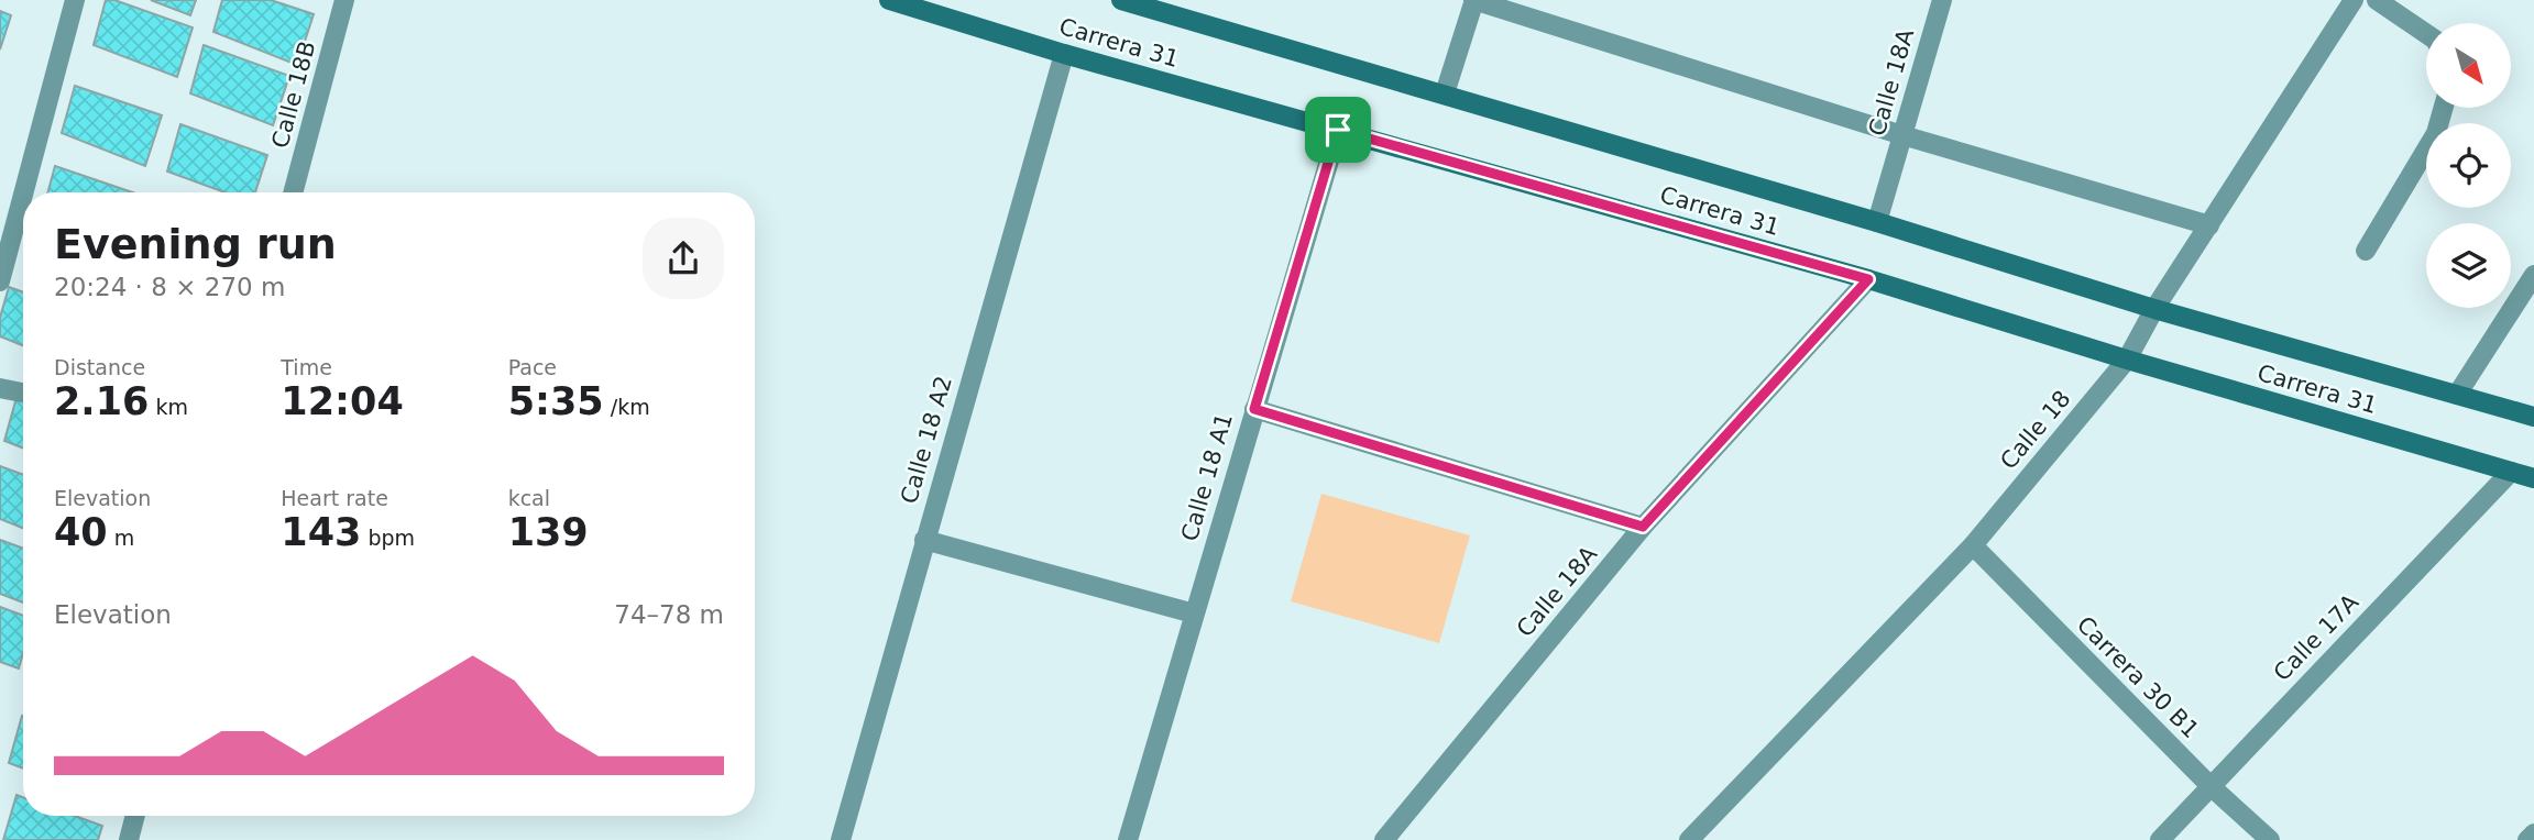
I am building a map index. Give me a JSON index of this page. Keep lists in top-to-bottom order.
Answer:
{
  "streets": {
    "main road": ["Carrera 31"],
    "street": [
      "Calle 18A",
      "Calle 18B",
      "Calle 18",
      "Calle 18 A2",
      "Calle 18 A1",
      "Calle 17A",
      "Carrera 30 B1"
    ]
  },
  "crossings": [
    ["Carrera 31", "Calle 18A"],
    ["Carrera 31", "Calle 18"],
    ["Carrera 31", "Calle 18 A2"],
    ["Carrera 31", "Calle 18 A1"],
    ["Carrera 31", "Calle 17A"],
    ["Calle 18", "Carrera 30 B1"],
    ["Calle 17A", "Carrera 30 B1"]
  ],
  "north": "bottom right",
  "page": {
    "heading": ["Evening run", "20:24 · 8 × 270 m"],
    "stats": [
      ["Distance", "2.16 km"],
      ["Time", "12:04"],
      ["Pace", "5:35 /km"],
      ["Elevation", "40 m"],
      ["Heart rate", "143 bpm"],
      ["kcal", "139"]
    ],
    "chart": ["Elevation", "74–78 m"]
  }
}
